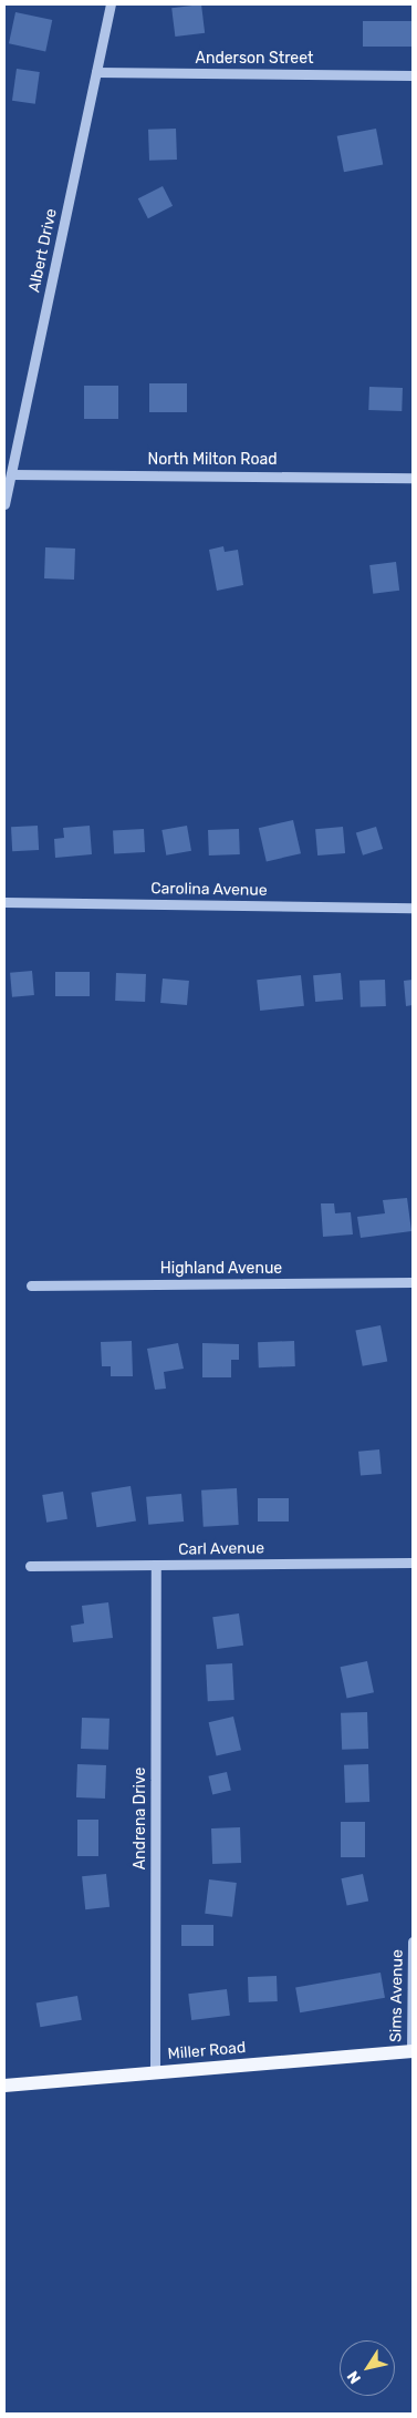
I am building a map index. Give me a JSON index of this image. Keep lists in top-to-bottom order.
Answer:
{
  "streets": {
    "main road": ["Miller Road"],
    "street": [
      "Anderson Street",
      "Albert Drive",
      "North Milton Road",
      "Carolina Avenue",
      "Highland Avenue",
      "Carl Avenue",
      "Andrena Drive",
      "Sims Avenue"
    ]
  },
  "crossings": [
    ["Anderson Street", "Albert Drive"],
    ["Albert Drive", "North Milton Road"],
    ["Carl Avenue", "Andrena Drive"],
    ["Andrena Drive", "Miller Road"],
    ["Sims Avenue", "Miller Road"]
  ],
  "north": "bottom left"
}
